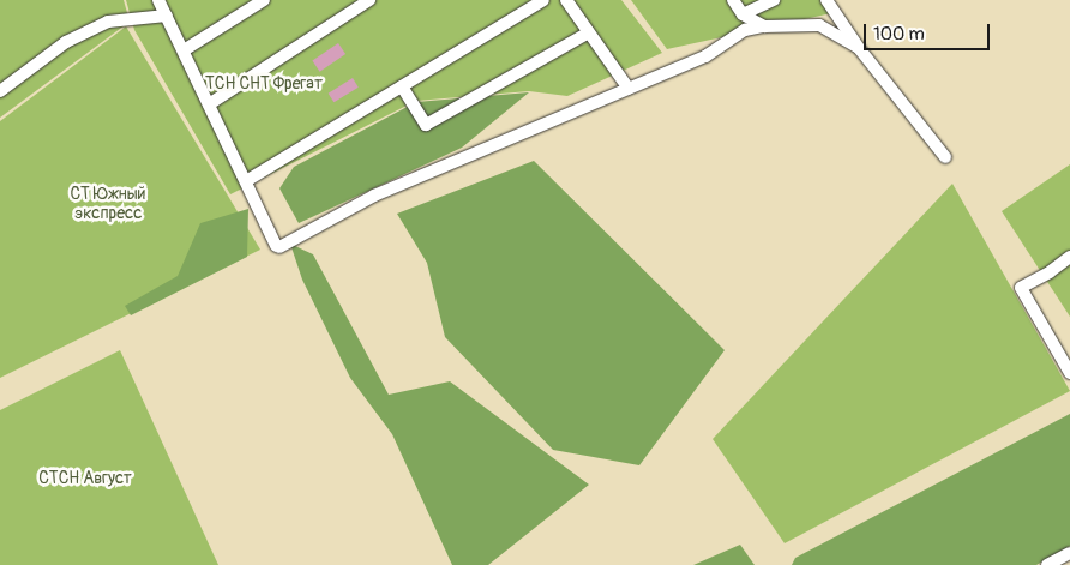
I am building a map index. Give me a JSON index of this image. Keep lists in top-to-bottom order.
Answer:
{
  "parks": ["ТСН СНТ Фрегат", "СТ Южный экспресс", "СТСН Август"],
  "scale_bar": "100 m"
}
